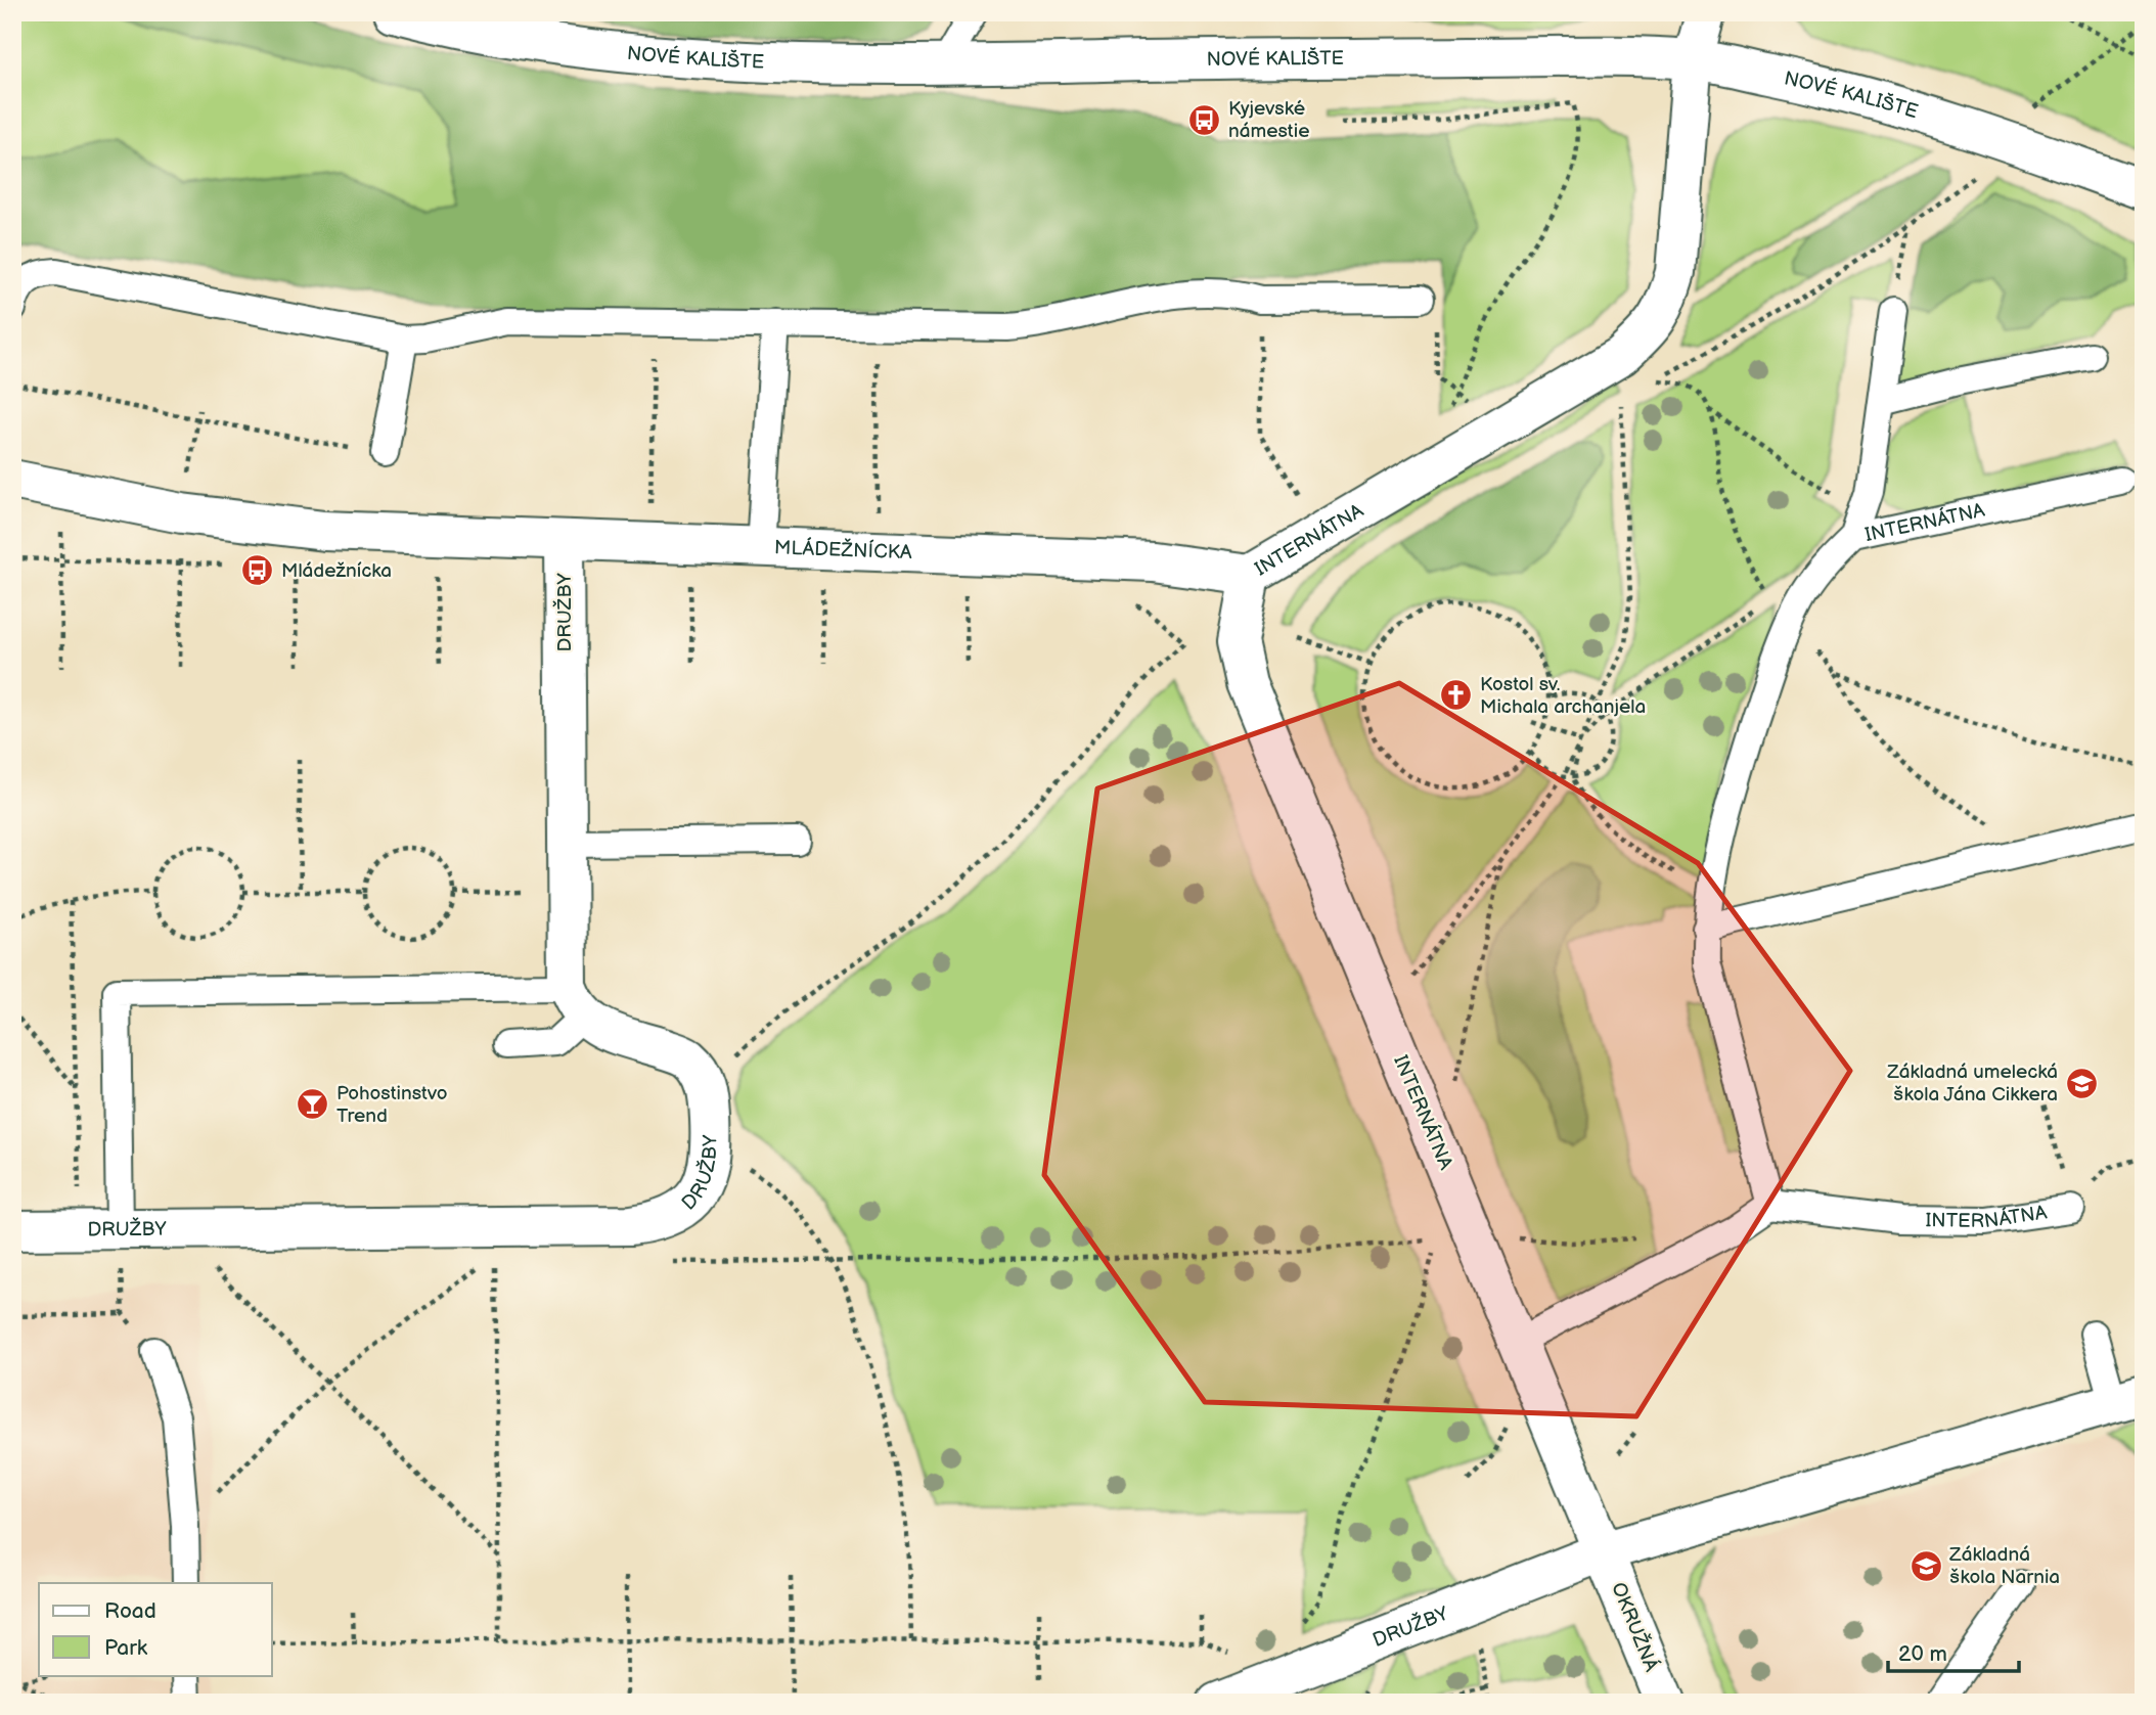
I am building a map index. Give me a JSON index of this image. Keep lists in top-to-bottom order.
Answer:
{
  "streets": {
    "street": [
      "NOVÉ KALIŠTE",
      "INTERNÁTNA",
      "MLÁDEŽNÍCKA",
      "DRUŽBY",
      "OKRUŽNÁ"
    ]
  },
  "crossings": [
    ["NOVÉ KALIŠTE", "INTERNÁTNA"],
    ["INTERNÁTNA", "MLÁDEŽNÍCKA"],
    ["INTERNÁTNA", "DRUŽBY"],
    ["INTERNÁTNA", "OKRUŽNÁ"],
    ["MLÁDEŽNÍCKA", "DRUŽBY"],
    ["DRUŽBY", "OKRUŽNÁ"]
  ],
  "places": {
    "bus stop": ["Kyjevské námestie", "Mládežnícka"],
    "church": ["Kostol sv. Michala archanjela"],
    "school or university": ["Základná umelecká škola Jána Cikkera", "Základná škola Narnia"],
    "bar": ["Pohostinstvo Trend"]
  },
  "legend": ["Road", "Park"],
  "scale_bar": "20 m"
}
